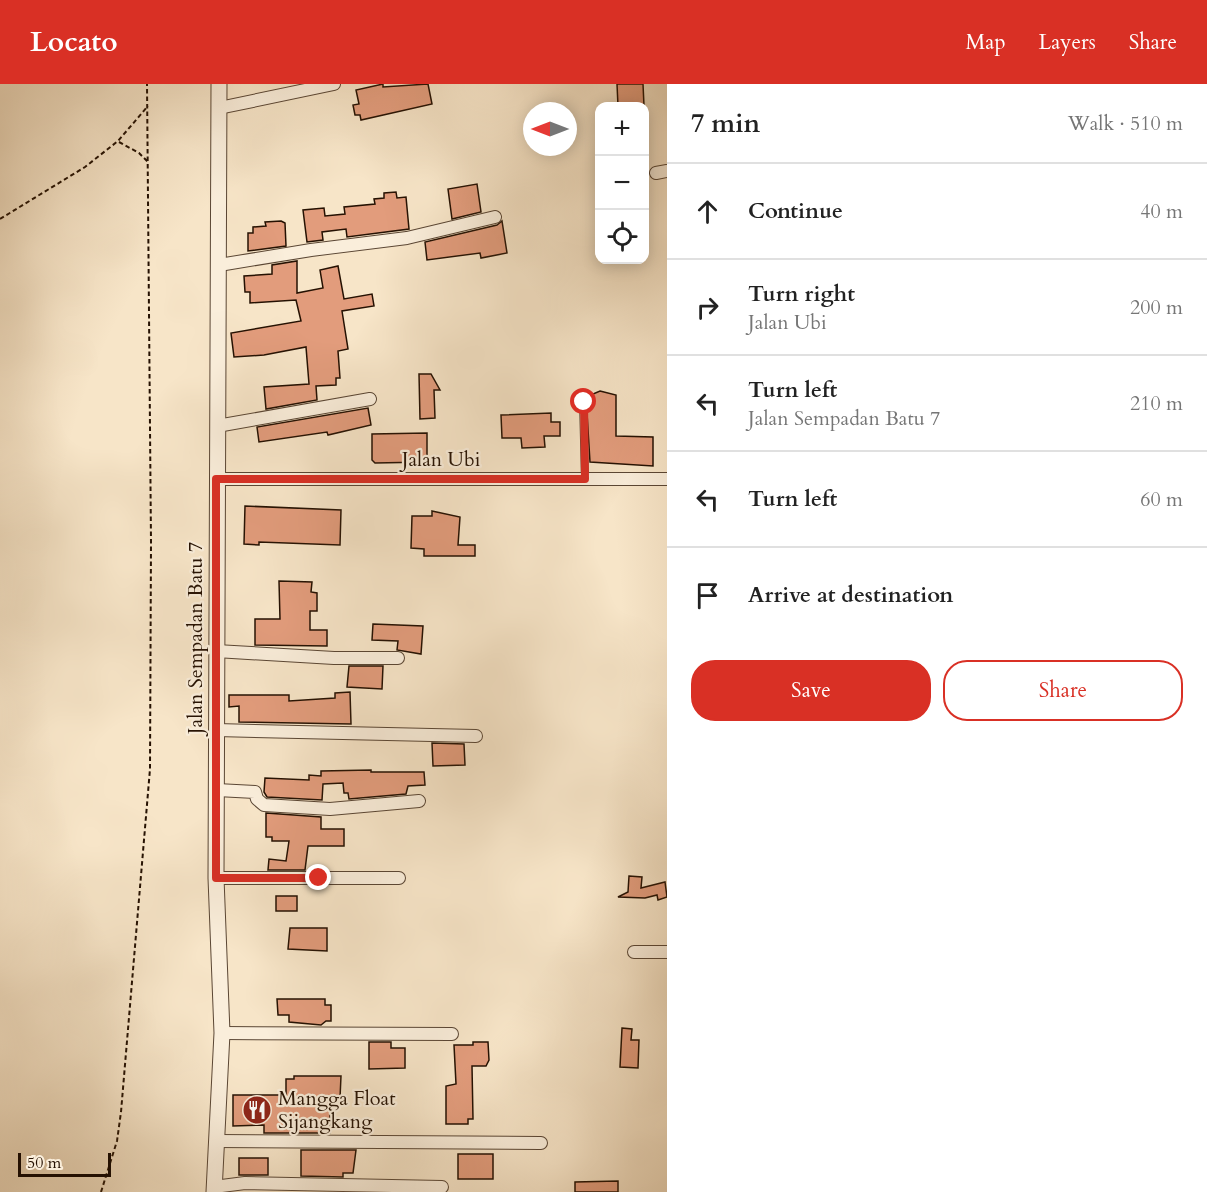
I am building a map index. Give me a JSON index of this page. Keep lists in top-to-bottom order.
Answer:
{
  "streets": {
    "street": ["Jalan Ubi", "Jalan Sempadan Batu 7"]
  },
  "crossings": [
    ["Jalan Ubi", "Jalan Sempadan Batu 7"]
  ],
  "places": {
    "restaurant": ["Mangga Float Sijangkang"]
  },
  "scale_bar": "50 m",
  "north": "left",
  "page": {
    "header": "Locato",
    "nav": ["Map", "Layers", "Share"],
    "heading": ["7 min", "Walk · 510 m"],
    "map_buttons": ["+", "−"],
    "list": [
      ["Continue", "40 m"],
      ["Turn right", "Jalan Ubi", "200 m"],
      ["Turn left", "Jalan Sempadan Batu 7", "210 m"],
      ["Turn left", "60 m"],
      "Arrive at destination"
    ],
    "buttons": ["Save", "Share"],
    "scale": "50 m"
  }
}
